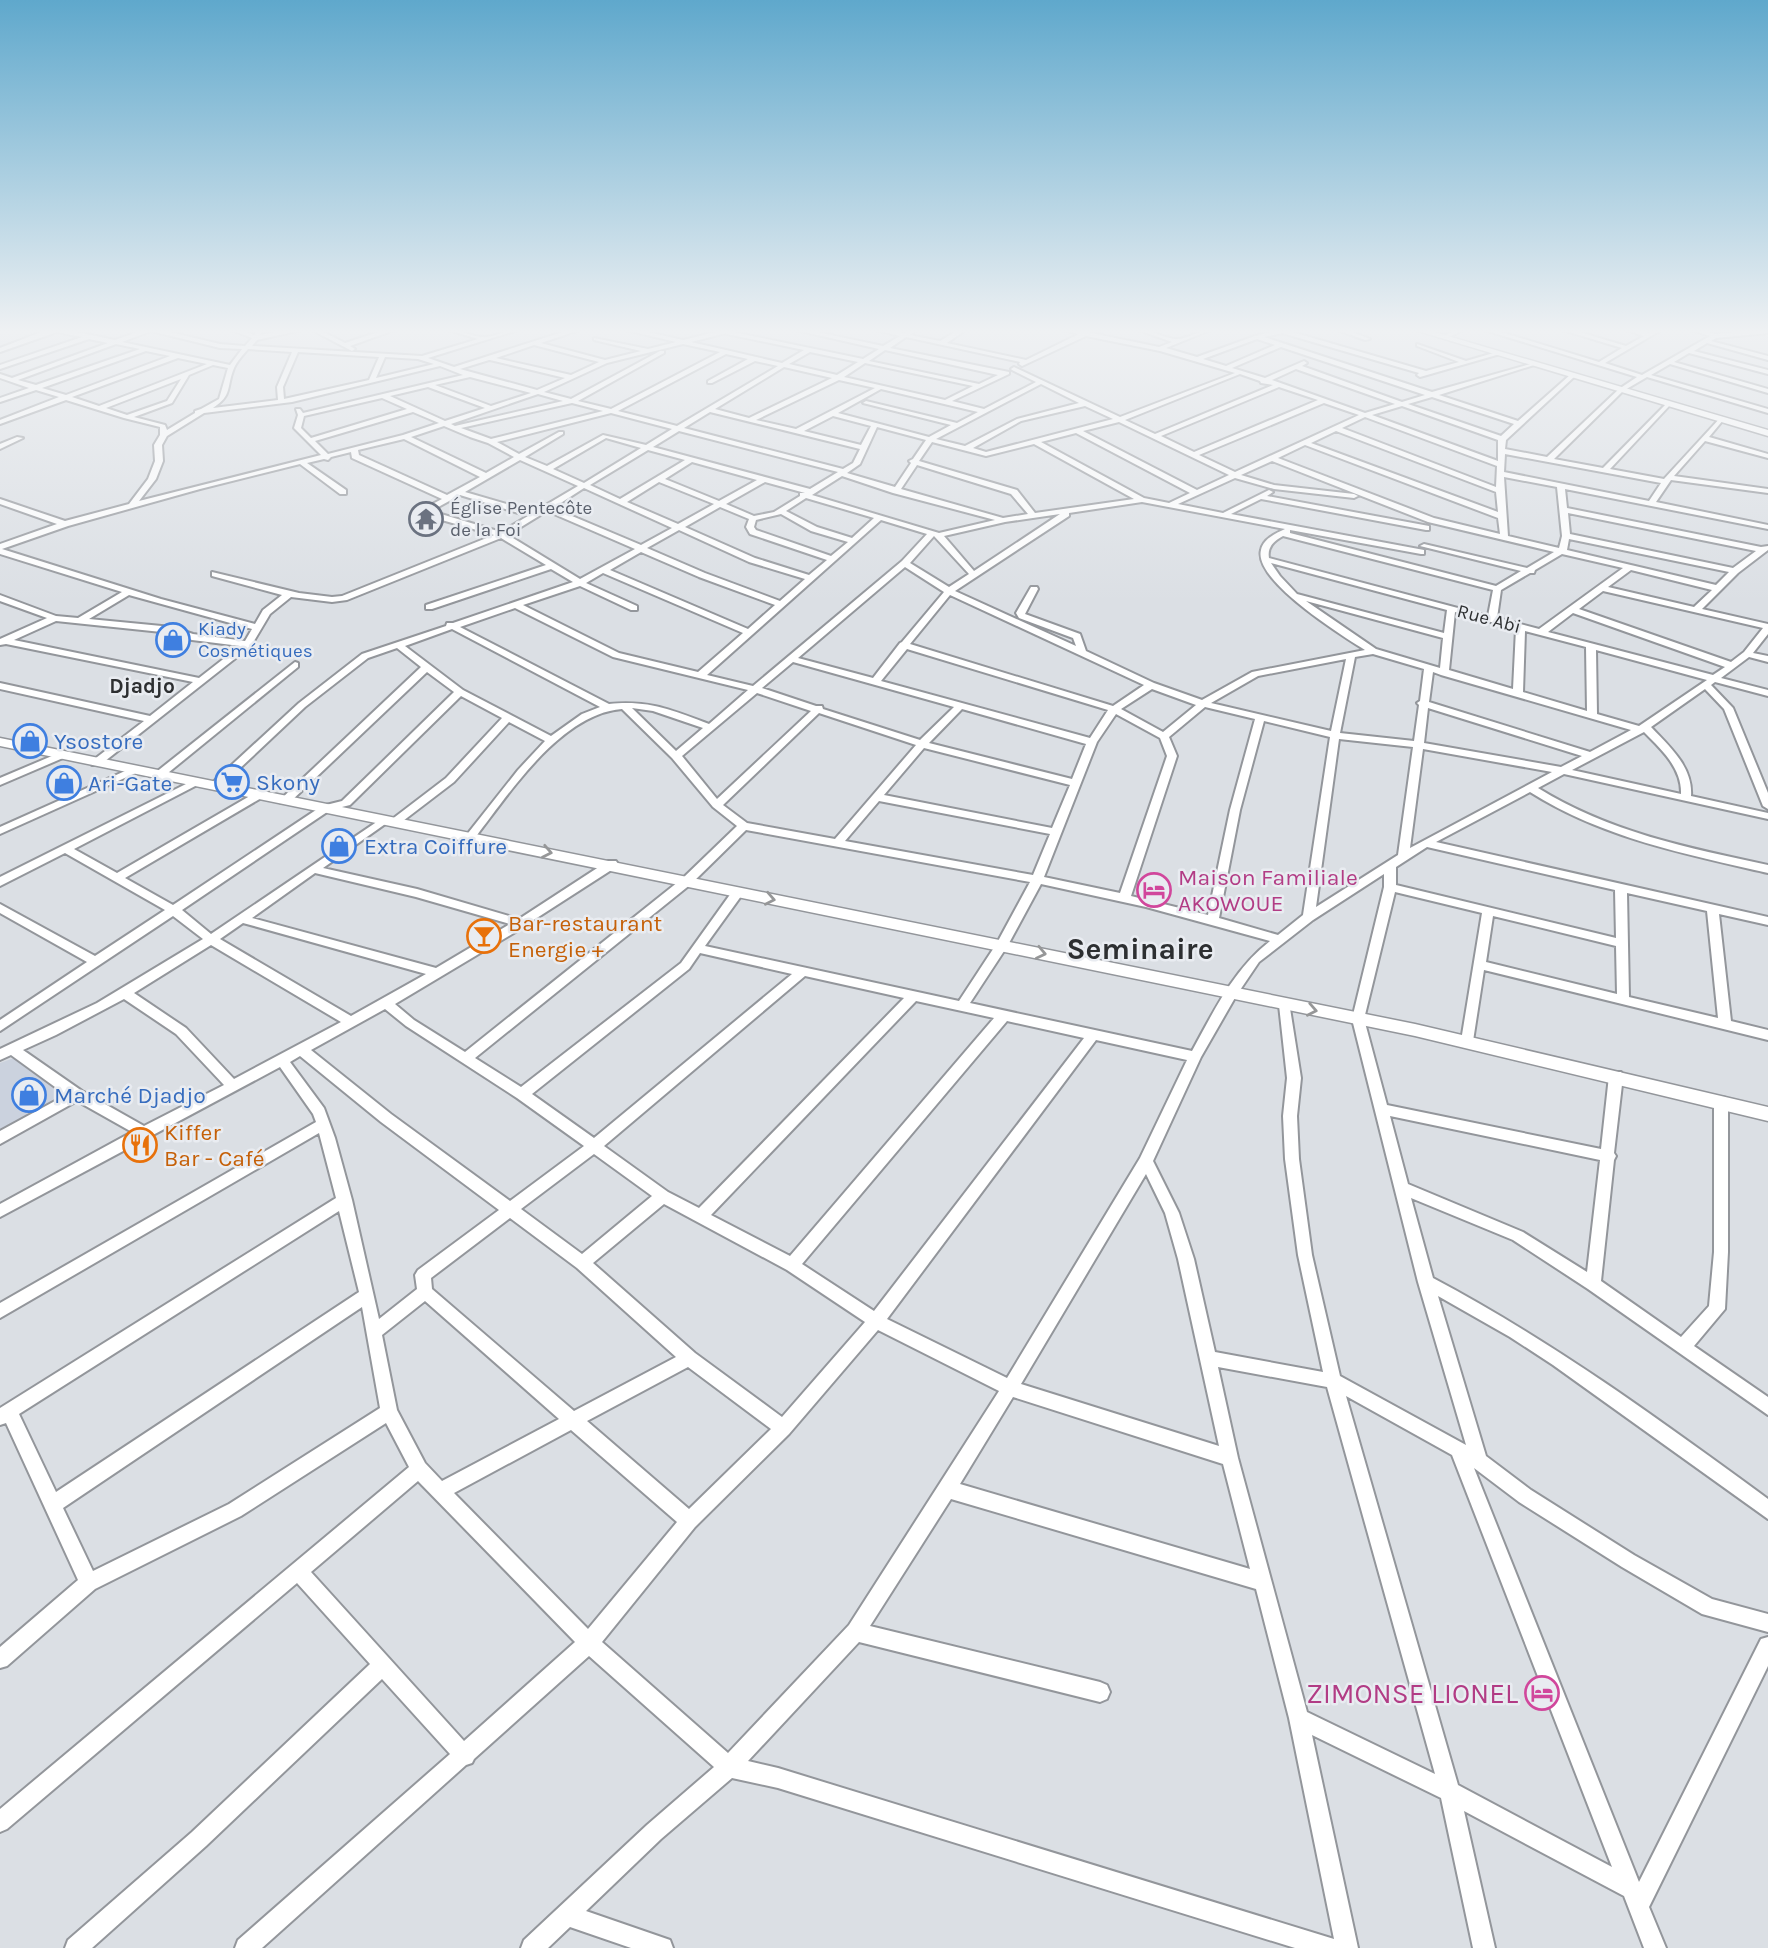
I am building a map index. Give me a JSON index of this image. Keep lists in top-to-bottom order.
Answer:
{
  "streets": {
    "street": ["Rue Abi"]
  },
  "districts": ["Djadjo", "Seminaire"],
  "places": {
    "temple": ["Église Pentecôte de la Foi"],
    "shop": [
      "Kiady Cosmétiques",
      "Ysostore",
      "Ari-Gate",
      "Extra Coiffure",
      "Marché Djadjo"
    ],
    "supermarket": ["Skony"],
    "hotel": ["Maison Familiale AKOWOUE", "ZIMONSE LIONEL"],
    "bar": ["Bar-restaurant Energie +"],
    "restaurant": ["Kiffer Bar - Café"]
  }
}
